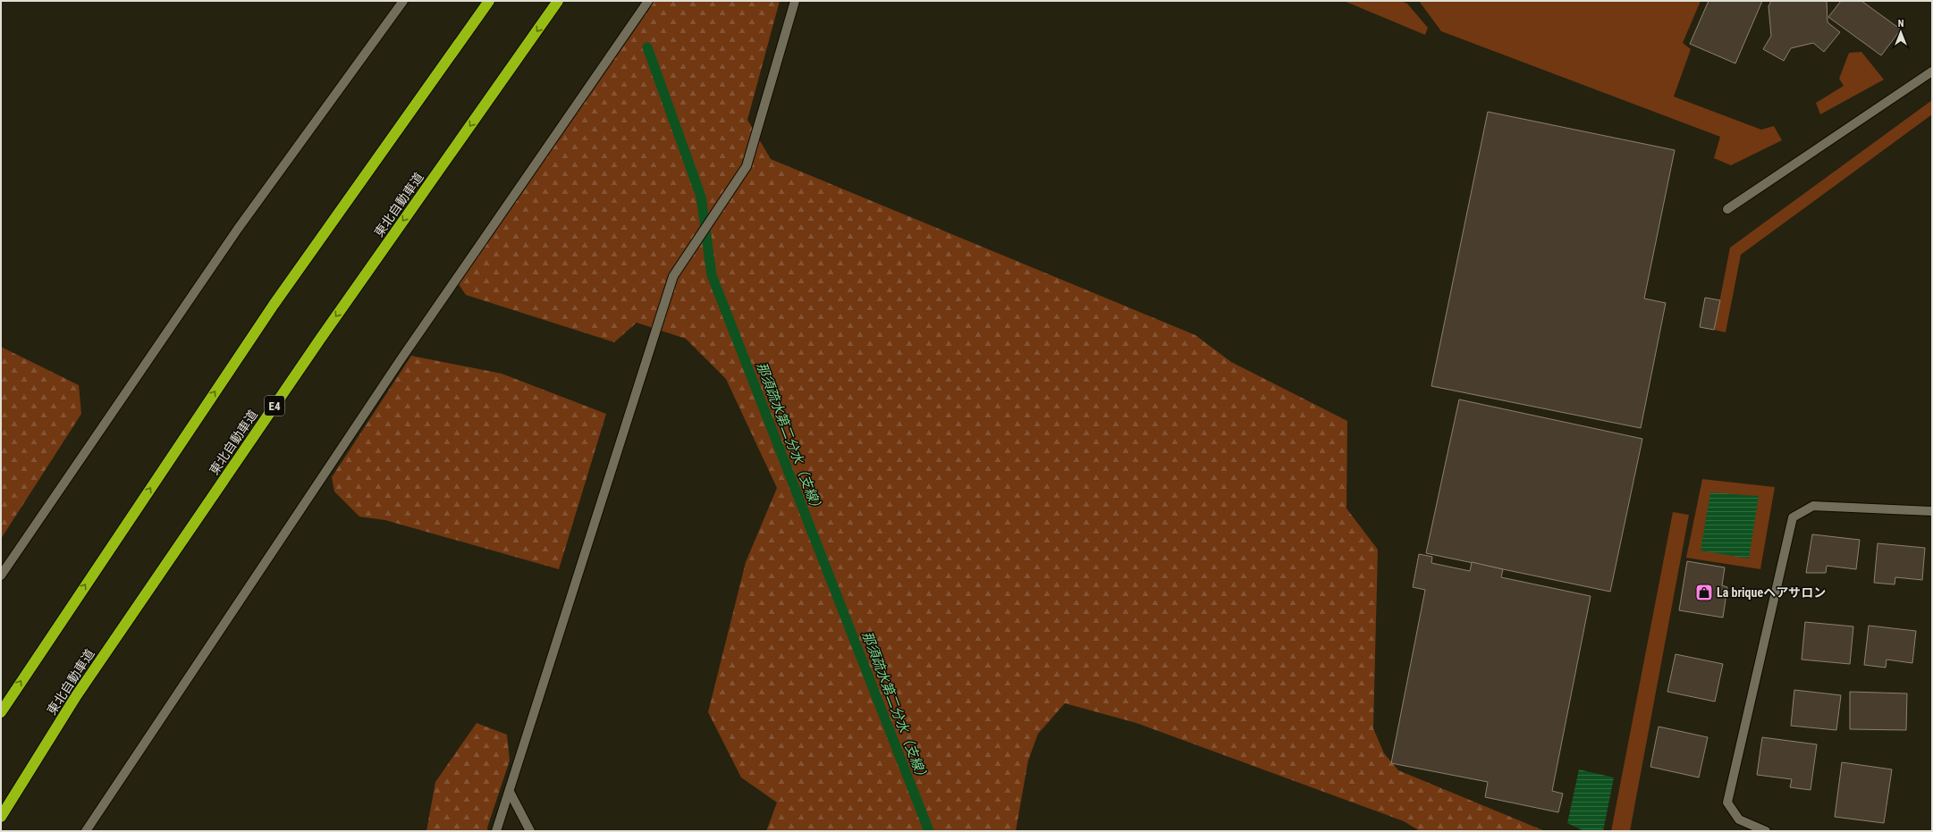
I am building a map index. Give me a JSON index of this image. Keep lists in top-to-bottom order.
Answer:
{
  "streets": {
    "highway": ["東北自動車道", "E4"]
  },
  "water": ["那須疏水第二分水（支線）"],
  "places": {
    "shop": ["La briqueヘアサロン"]
  },
  "north": "top"
}
